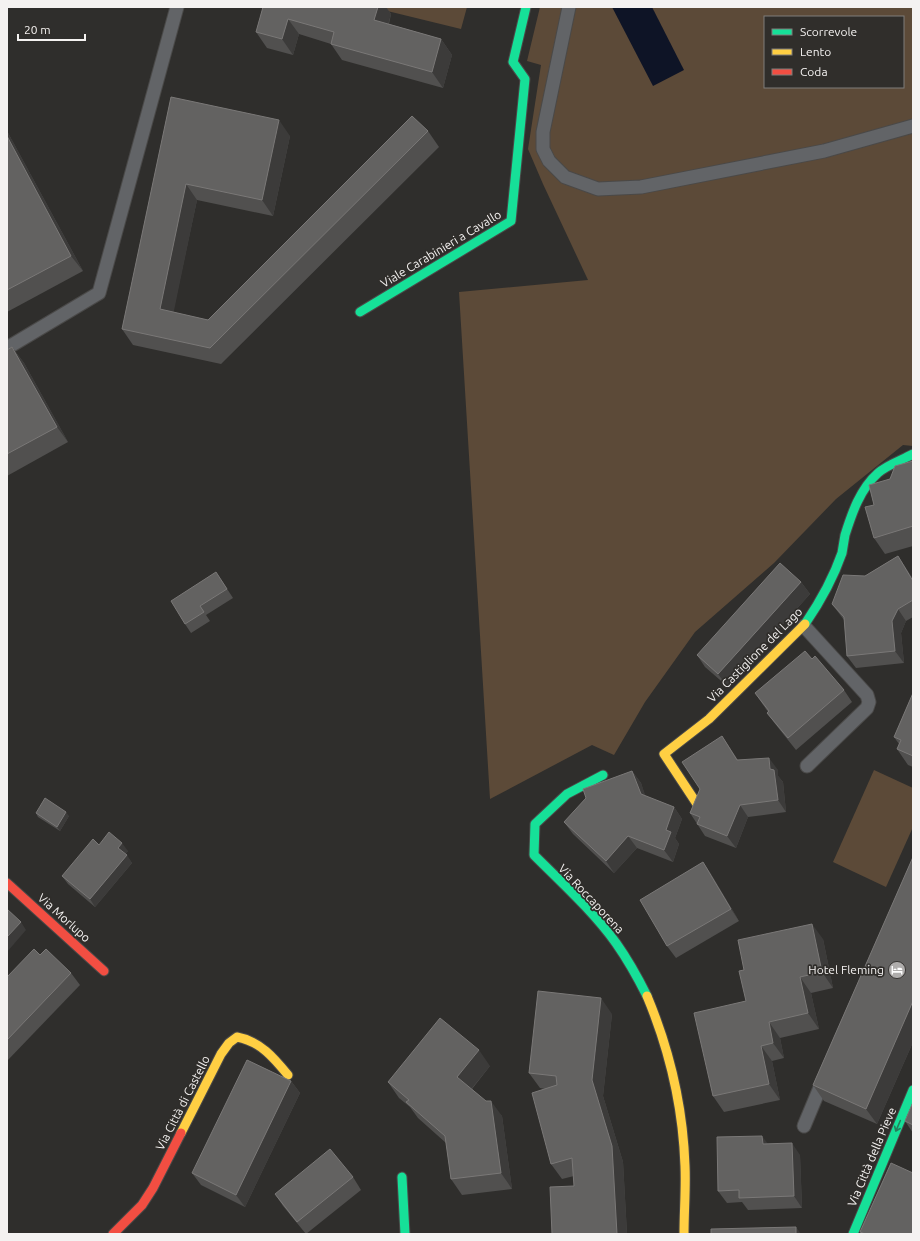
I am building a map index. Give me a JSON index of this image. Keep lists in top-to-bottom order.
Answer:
{
  "streets": {
    "street": [
      "Viale Carabinieri a Cavallo",
      "Via Castiglione del Lago",
      "Via Roccaporena",
      "Via Morlupo",
      "Via Città di Castello",
      "Via Città della Pieve"
    ]
  },
  "one_way": ["Via Città della Pieve"],
  "places": {
    "hotel": ["Hotel Fleming"]
  },
  "legend": ["Scorrevole", "Lento", "Coda"],
  "scale_bar": "20 m"
}
